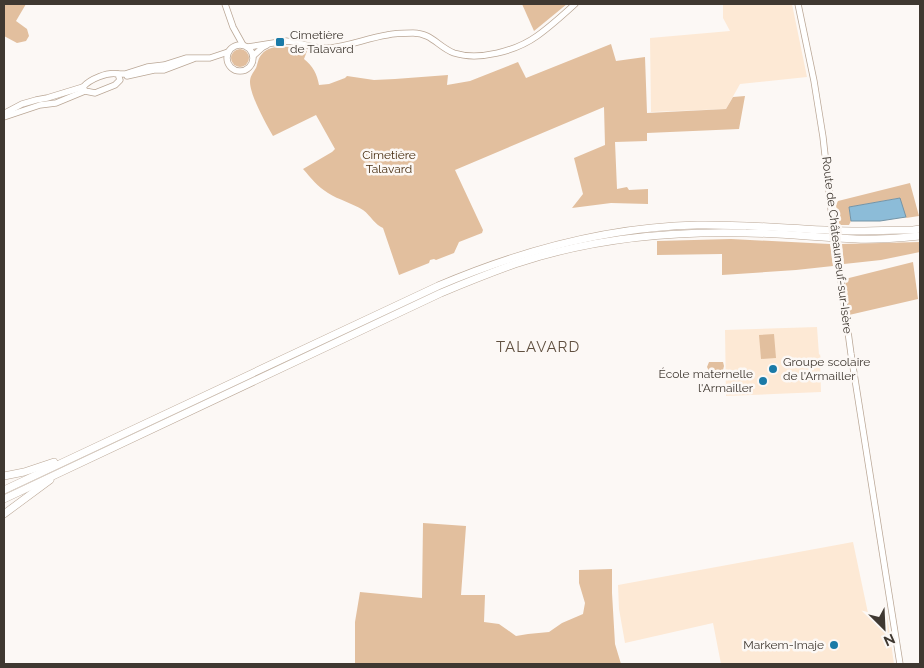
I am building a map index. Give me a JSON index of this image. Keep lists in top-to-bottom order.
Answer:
{
  "streets": {
    "street": ["Route de Châteauneuf-sur-Isère"]
  },
  "districts": ["TALAVARD"],
  "parks": ["Cimetière Talavard"],
  "places": {
    "transit": ["Cimetière de Talavard"],
    "other": ["Groupe scolaire de l'Armailler", "École maternelle l'Armailler", "Markem-Imaje"]
  },
  "north": "bottom right"
}
